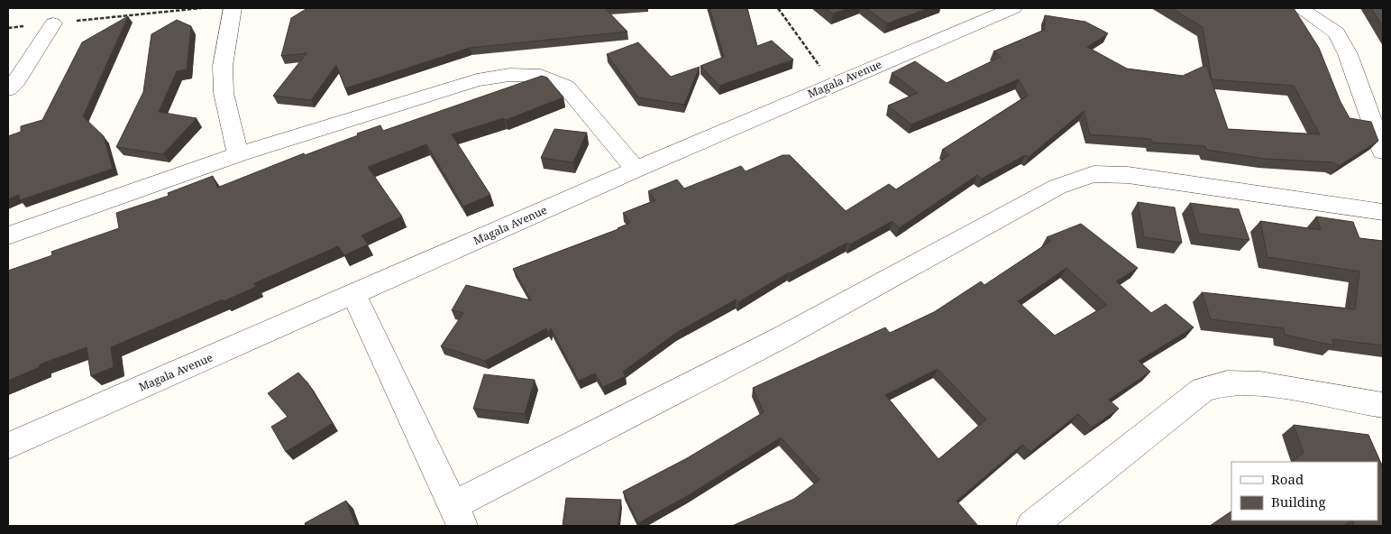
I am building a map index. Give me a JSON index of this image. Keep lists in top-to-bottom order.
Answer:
{
  "streets": {
    "street": ["Magala Avenue"]
  },
  "legend": ["Road", "Building"]
}
